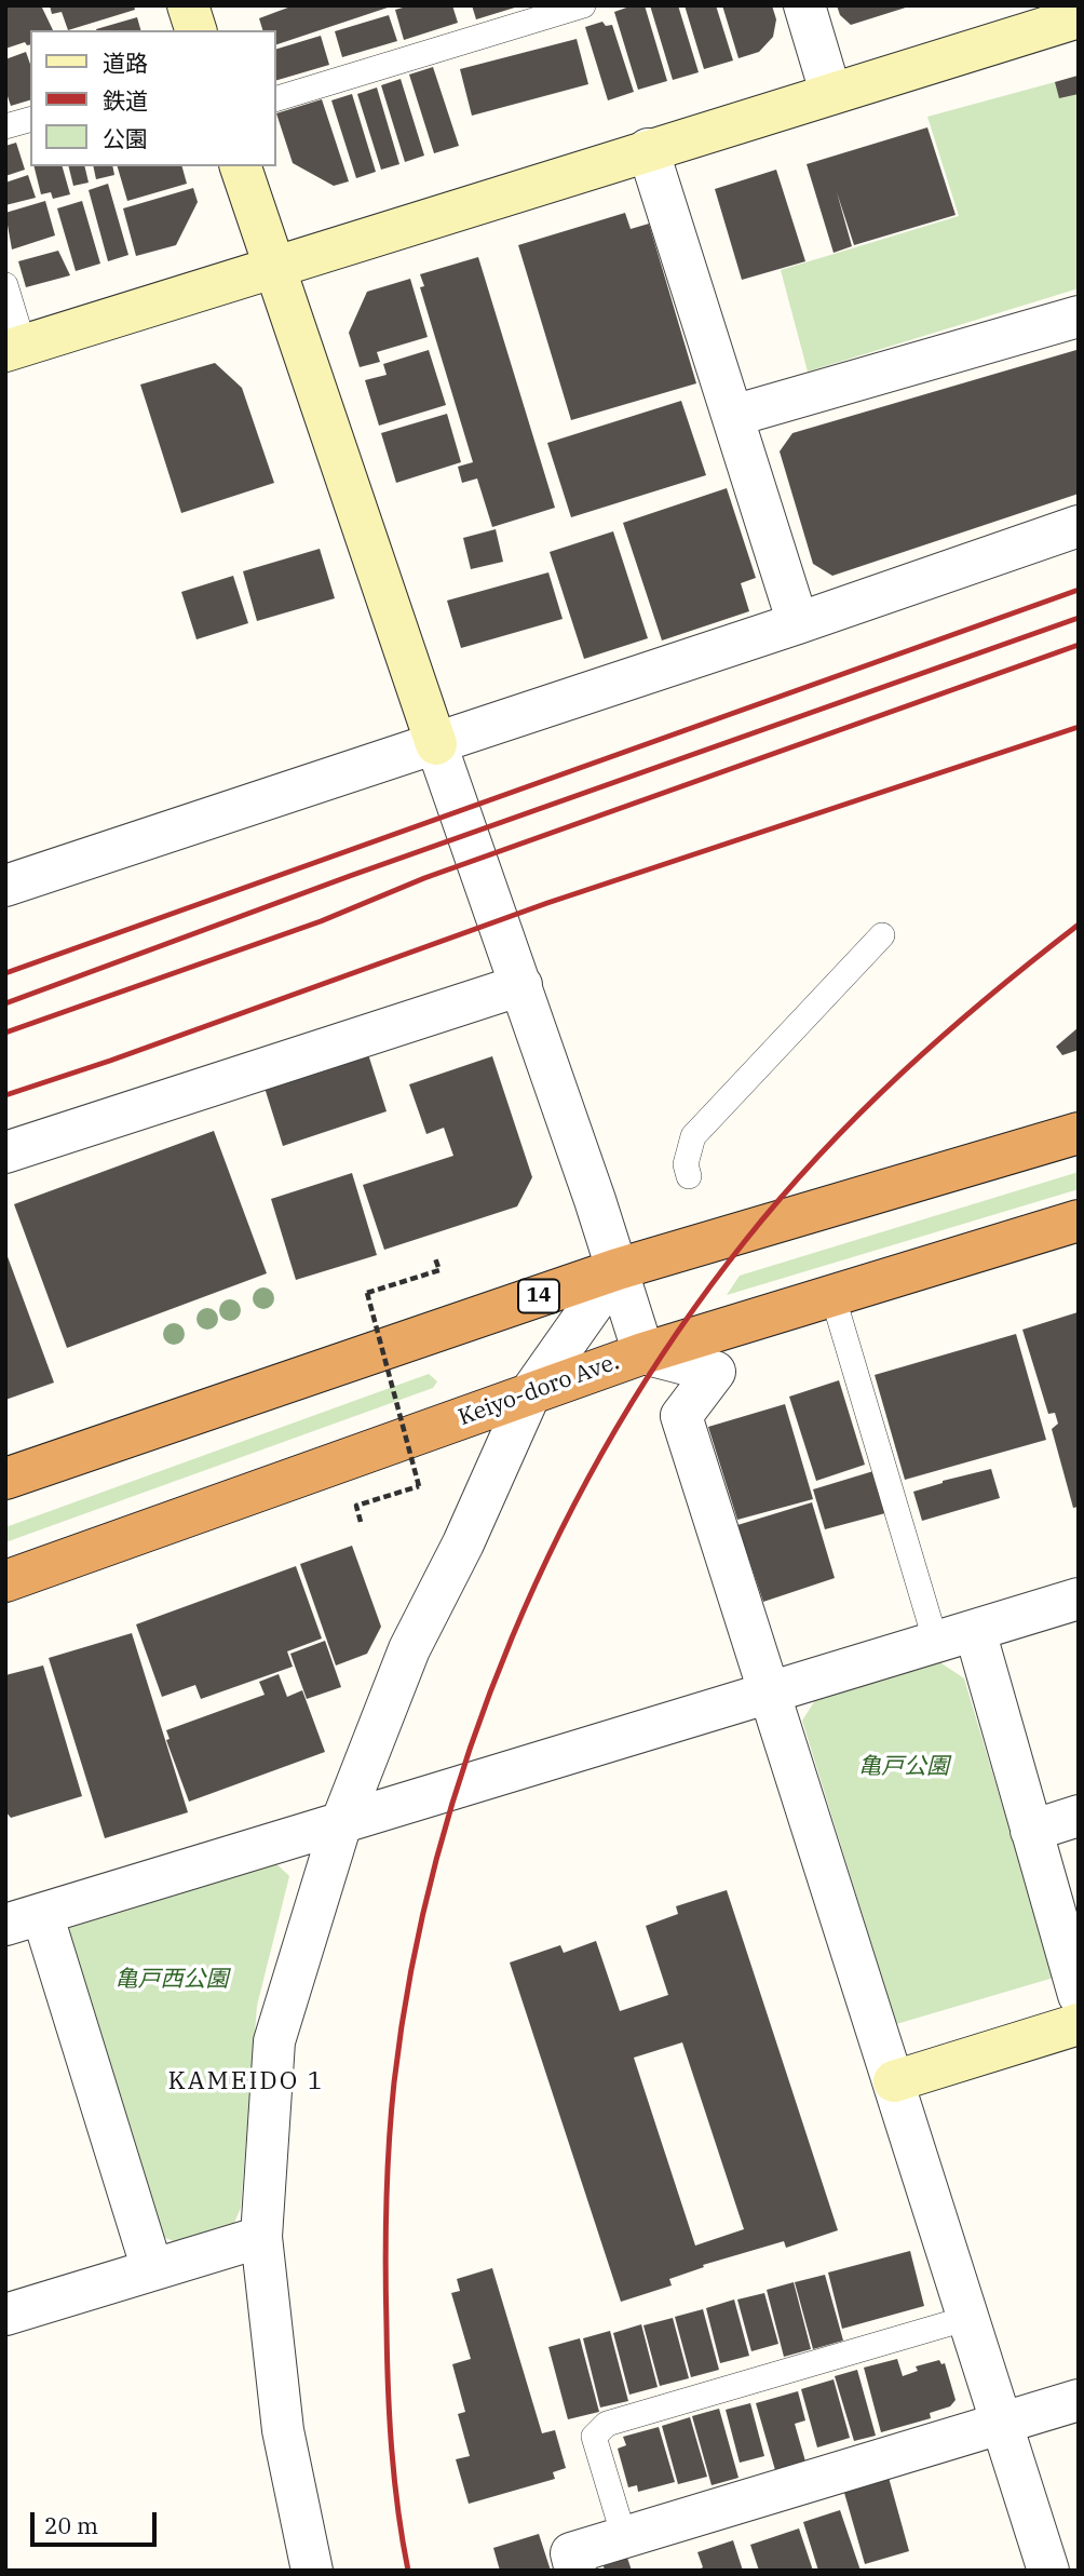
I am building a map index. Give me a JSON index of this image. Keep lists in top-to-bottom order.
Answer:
{
  "streets": {
    "highway": ["14", "Keiyo-doro Ave."]
  },
  "districts": ["KAMEIDO 1"],
  "parks": ["亀戸公園", "亀戸西公園"],
  "legend": ["道路", "鉄道", "公園"],
  "scale_bar": "20 m"
}
